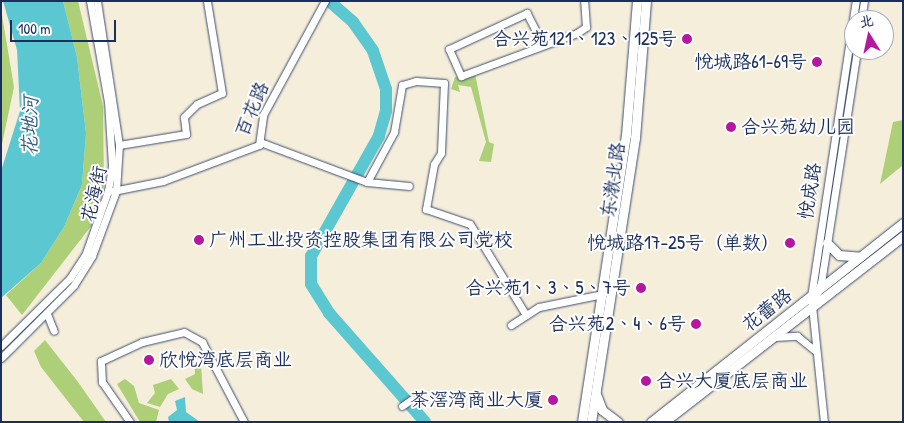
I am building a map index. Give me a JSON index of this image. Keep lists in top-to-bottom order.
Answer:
{
  "streets": {
    "main road": ["东漖北路", "花蕾路"],
    "street": ["百花路", "悦成路", "花海街"]
  },
  "crossings": [
    ["百花路", "花海街"],
    ["悦成路", "花蕾路"]
  ],
  "water": ["花地河"],
  "places": [
    "合兴苑121、123、125号",
    "悦城路61-69号",
    "合兴苑幼儿园",
    "广州工业投资控股集团有限公司党校",
    "悦城路17-25号（单数）",
    "合兴苑1、3、5、7号",
    "合兴苑2、4、6号",
    "欣悦湾底层商业",
    "合兴大厦底层商业",
    "茶滘湾商业大厦"
  ],
  "scale_bar": "100 m",
  "north": "top"
}
